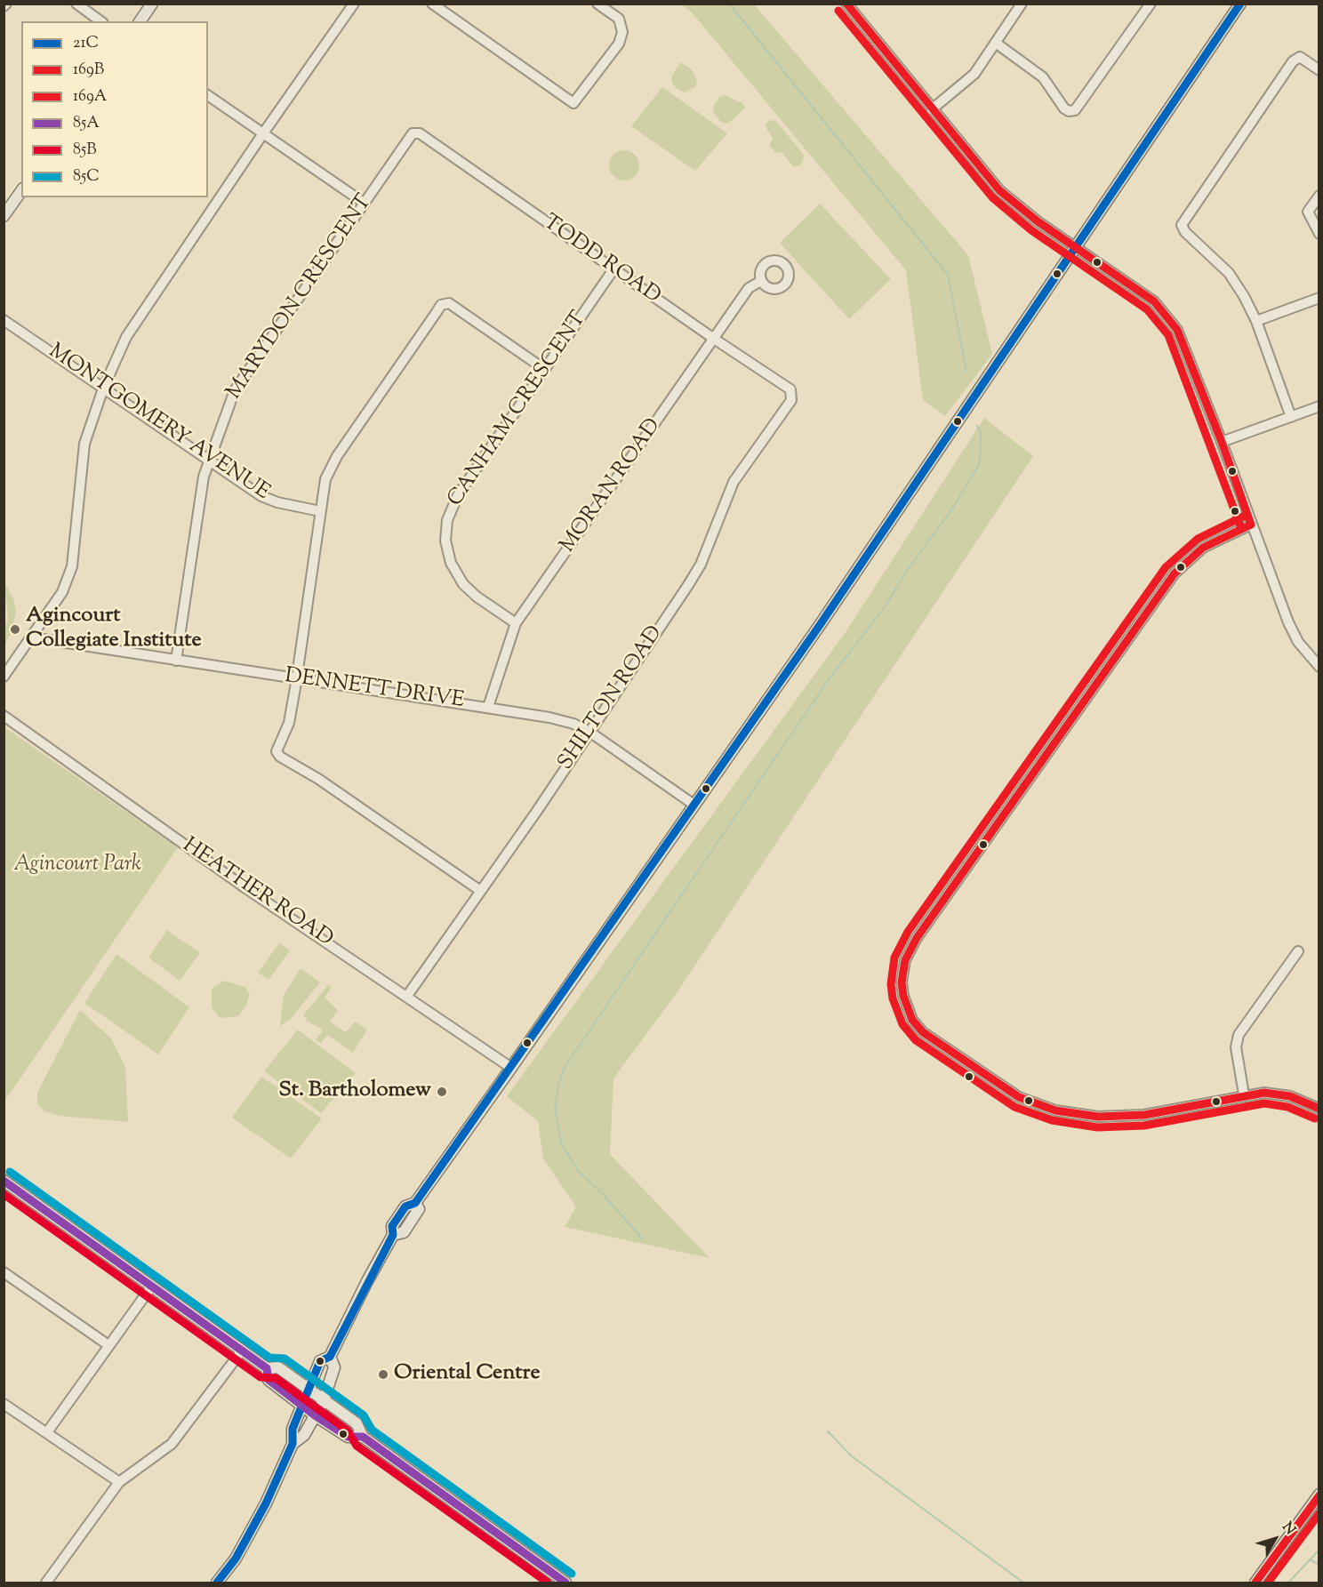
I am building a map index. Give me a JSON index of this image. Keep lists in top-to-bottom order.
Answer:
{
  "streets": {
    "street": [
      "TODD ROAD",
      "MARYDON CRESCENT",
      "CANHAM CRESCENT",
      "MONTGOMERY AVENUE",
      "MORAN ROAD",
      "DENNETT DRIVE",
      "SHILTON ROAD",
      "HEATHER ROAD"
    ]
  },
  "crossings": [
    ["TODD ROAD", "MARYDON CRESCENT"],
    ["TODD ROAD", "CANHAM CRESCENT"],
    ["TODD ROAD", "MORAN ROAD"],
    ["TODD ROAD", "SHILTON ROAD"],
    ["MARYDON CRESCENT", "MONTGOMERY AVENUE"],
    ["MARYDON CRESCENT", "DENNETT DRIVE"],
    ["CANHAM CRESCENT", "MORAN ROAD"],
    ["MORAN ROAD", "DENNETT DRIVE"],
    ["DENNETT DRIVE", "SHILTON ROAD"],
    ["SHILTON ROAD", "HEATHER ROAD"]
  ],
  "parks": ["Agincourt Park"],
  "places": ["Agincourt Collegiate Institute", "St. Bartholomew", "Oriental Centre"],
  "lines": [
    "transit line 21C",
    "transit line 169B",
    "transit line 169A",
    "transit line 85C",
    "transit line 85A",
    "transit line 85B"
  ],
  "legend": [
    "21C",
    "169B",
    "169A",
    "85A",
    "85B",
    "85C"
  ],
  "north": "top right"
}
